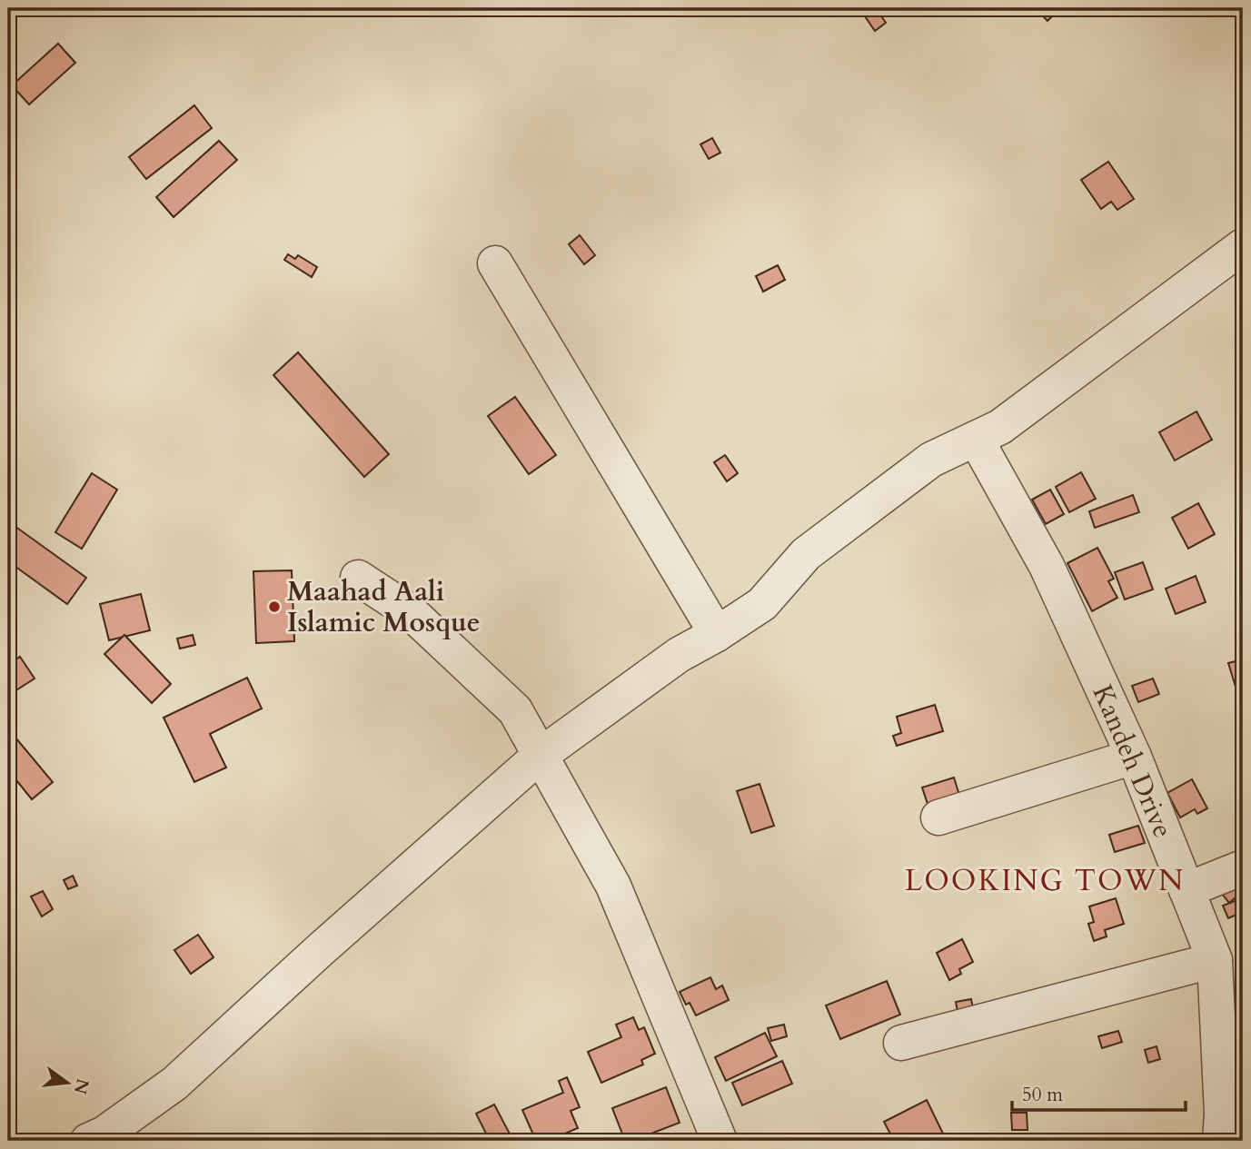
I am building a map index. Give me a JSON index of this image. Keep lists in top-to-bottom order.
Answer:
{
  "streets": {
    "street": ["Kandeh Drive"]
  },
  "districts": ["LOOKING TOWN"],
  "places": ["Maahad Aali Islamic Mosque"],
  "scale_bar": "50 m",
  "north": "right"
}
